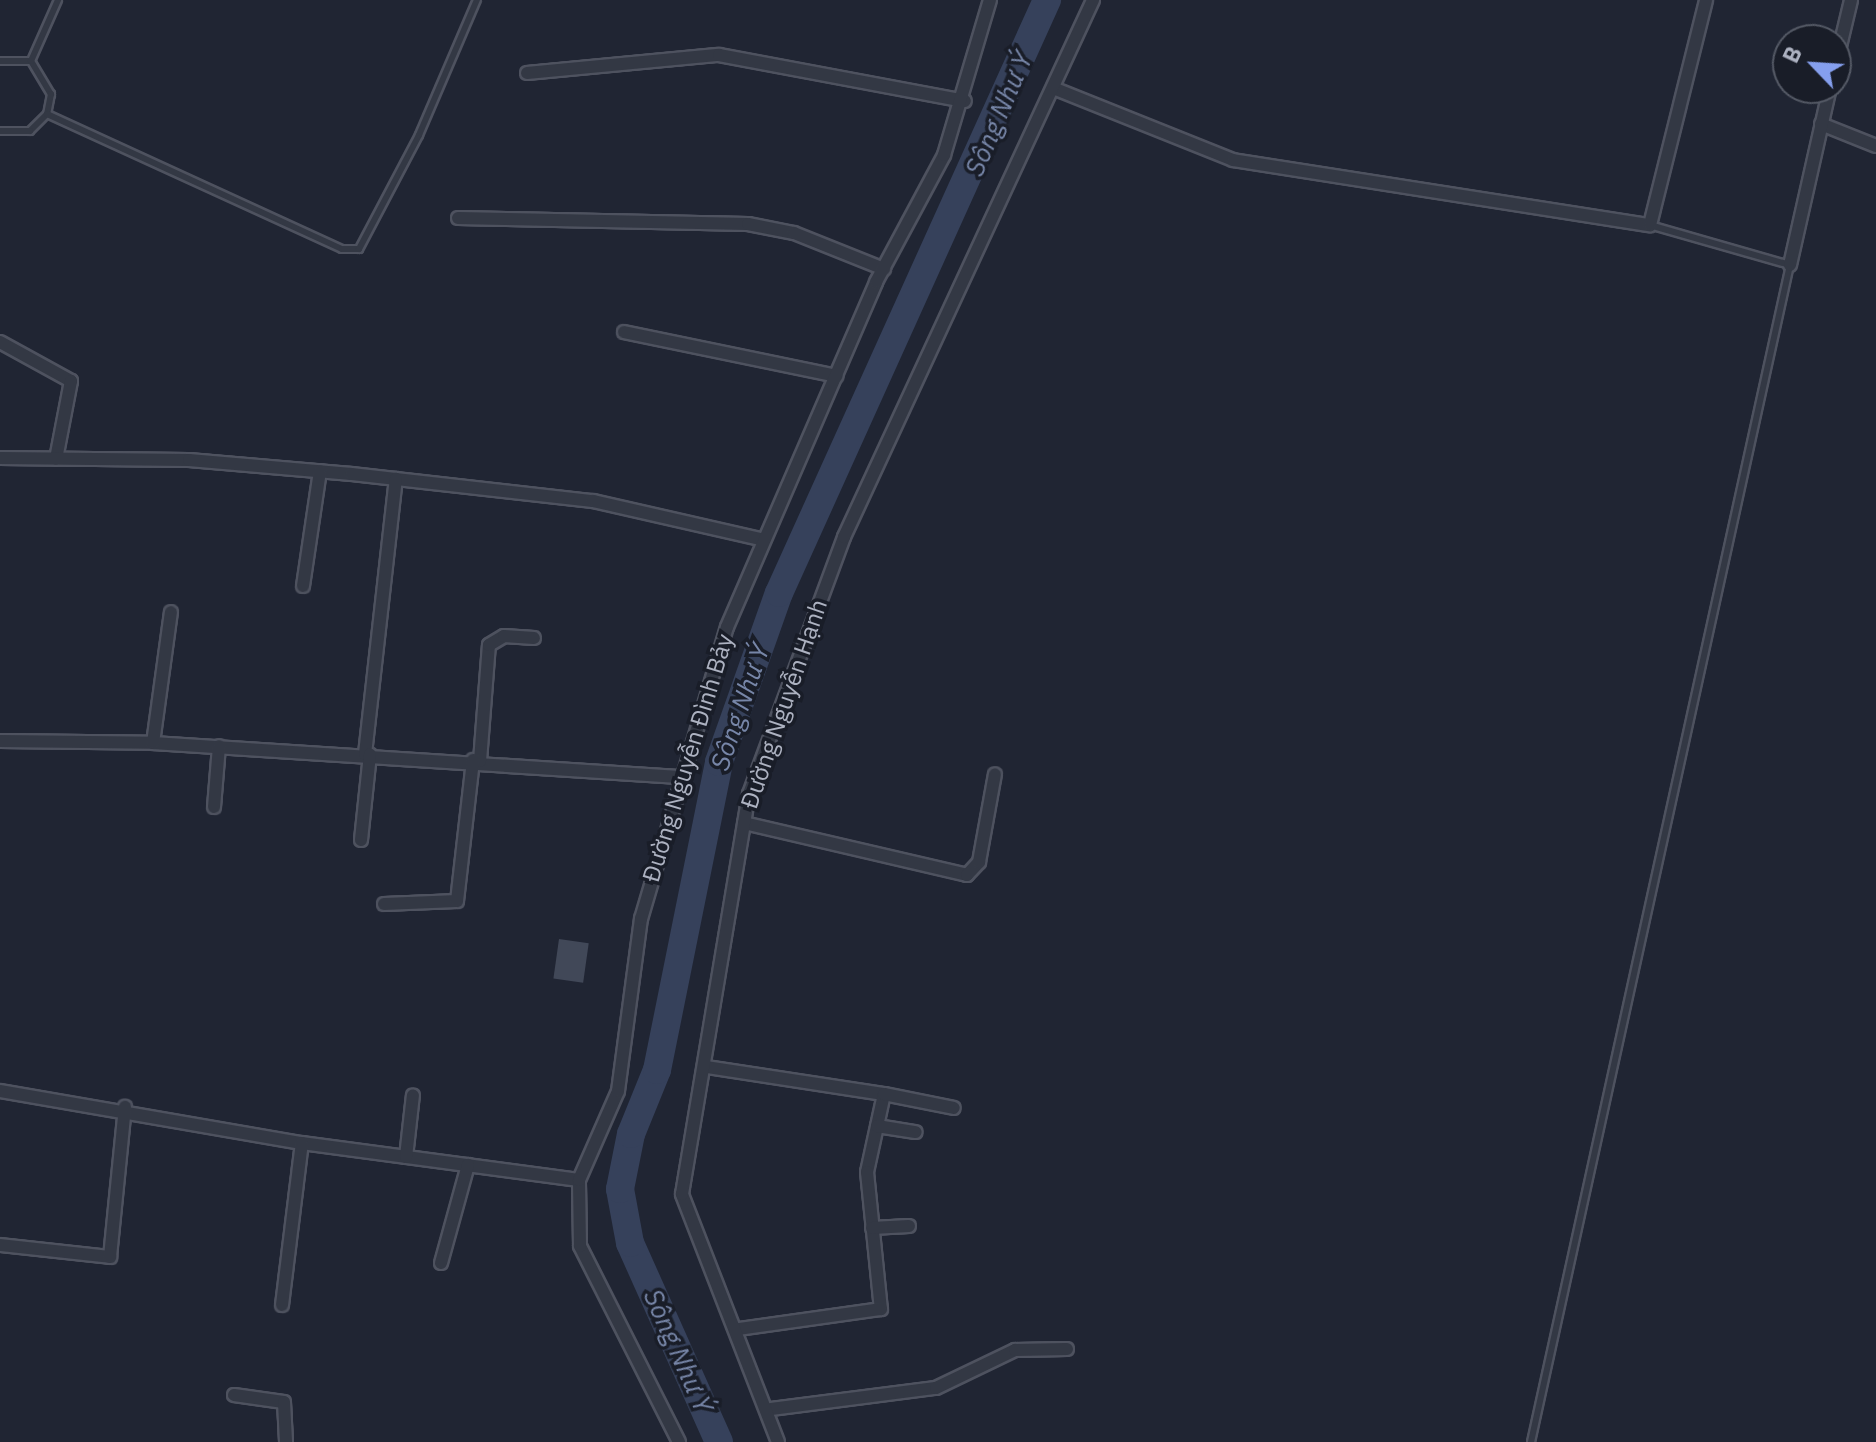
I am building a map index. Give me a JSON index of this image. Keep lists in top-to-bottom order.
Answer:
{
  "streets": {
    "street": ["Đường Nguyễn Hạnh", "Đường Nguyễn Đình Bảy"]
  },
  "water": ["Sông Như Ý"],
  "north": "top left"
}
